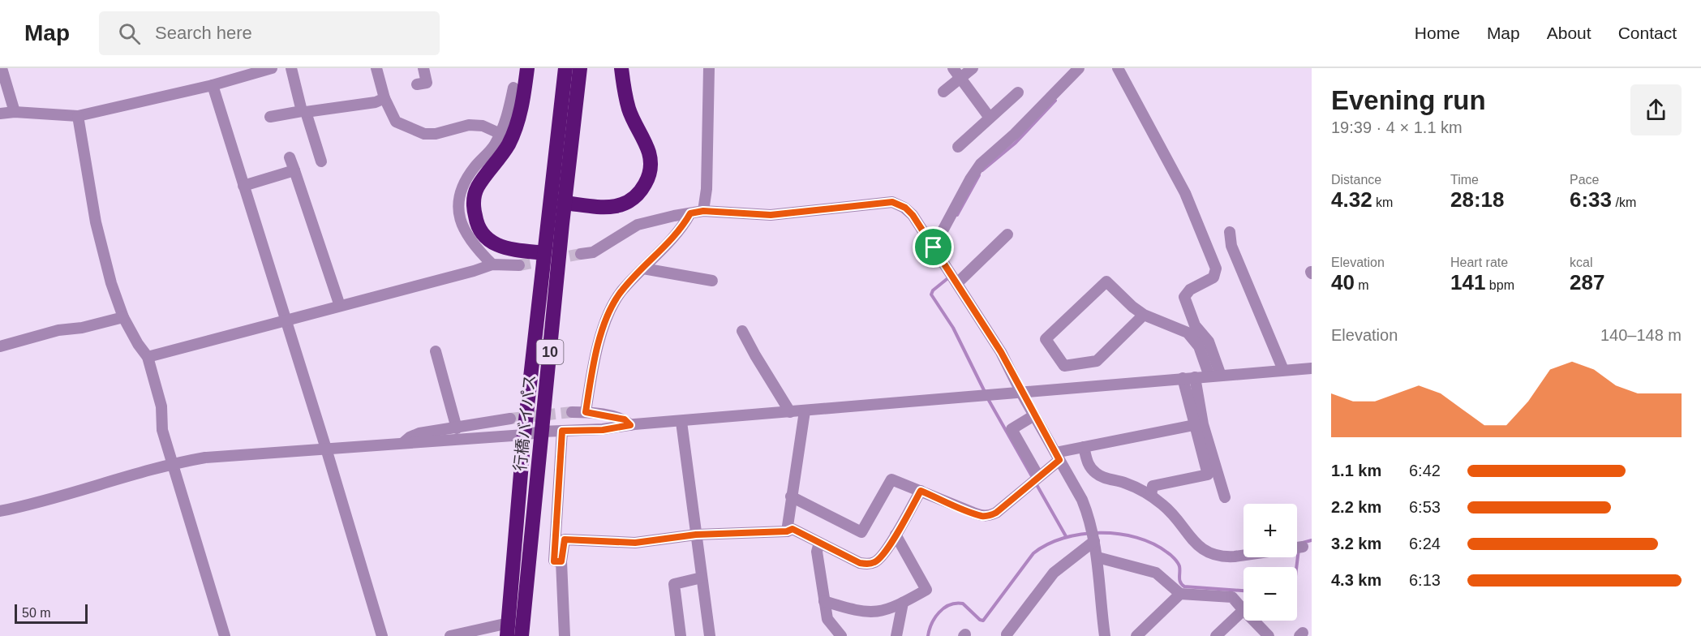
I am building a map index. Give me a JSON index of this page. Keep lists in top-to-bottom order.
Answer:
{
  "streets": {
    "highway": ["10", "行橋バイパス"]
  },
  "scale_bar": "50 m",
  "page": {
    "header": "Map",
    "search": "Search here",
    "nav": [
      "Home",
      "Map",
      "About",
      "Contact"
    ],
    "heading": ["Evening run", "19:39 · 4 × 1.1 km"],
    "stats": [
      ["Distance", "4.32 km"],
      ["Time", "28:18"],
      ["Pace", "6:33 /km"],
      ["Elevation", "40 m"],
      ["Heart rate", "141 bpm"],
      ["kcal", "287"]
    ],
    "chart": ["Elevation", "140–148 m"],
    "list": [
      {
        "name": "1.1 km",
        "note": "6:42"
      },
      {
        "name": "2.2 km",
        "note": "6:53"
      },
      {
        "name": "3.2 km",
        "note": "6:24"
      },
      {
        "name": "4.3 km",
        "note": "6:13"
      }
    ],
    "map_buttons": ["+", "−"],
    "scale": "50 m"
  }
}
